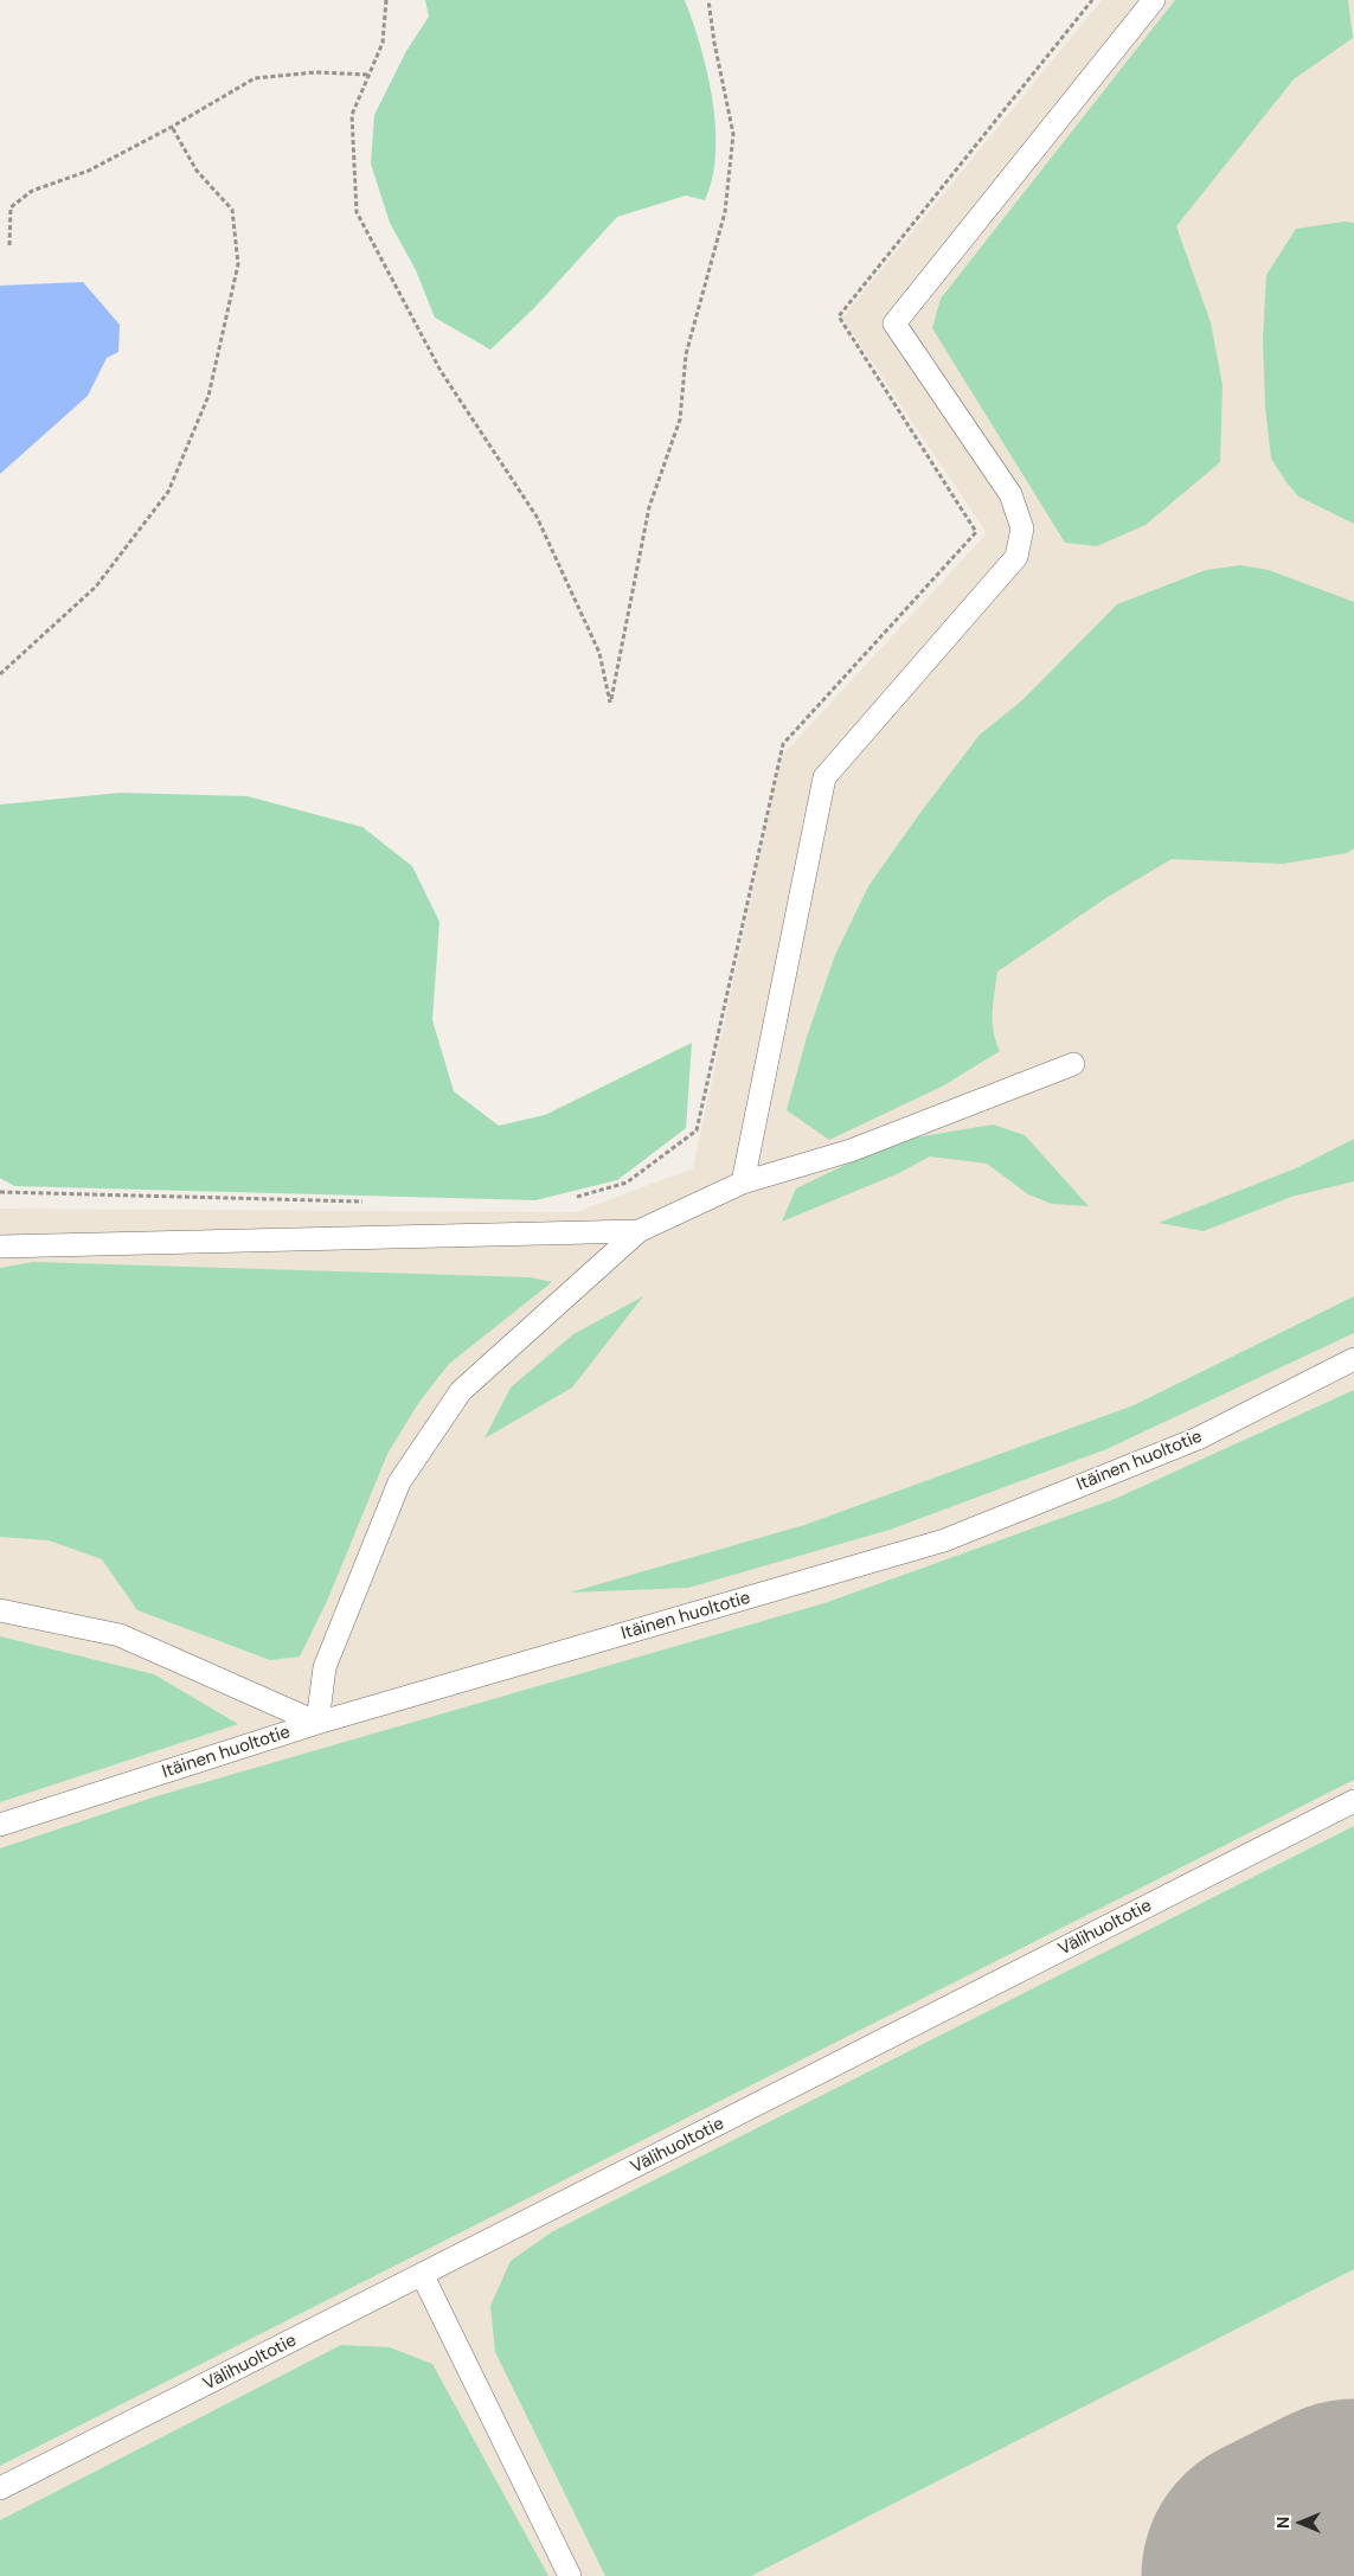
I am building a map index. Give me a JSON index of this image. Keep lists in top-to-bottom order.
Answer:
{
  "streets": {
    "lane": ["Itäinen huoltotie", "Välihuoltotie"]
  },
  "north": "left"
}
